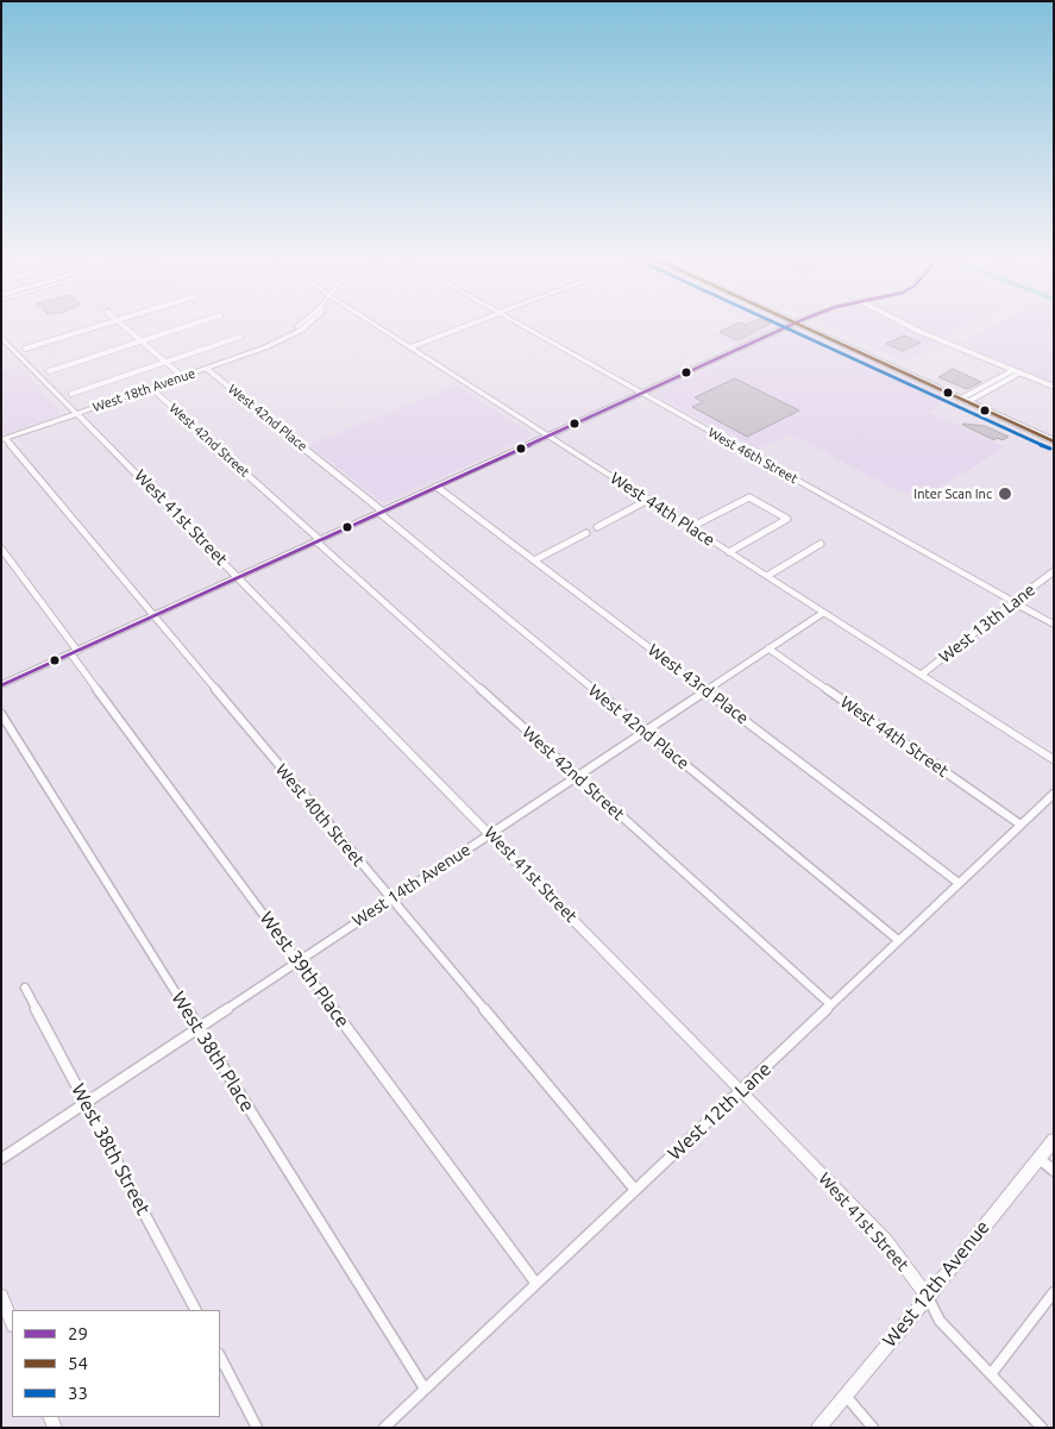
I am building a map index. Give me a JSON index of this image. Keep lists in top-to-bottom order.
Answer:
{
  "streets": {
    "main road": ["West 12th Avenue"],
    "street": [
      "West 18th Avenue",
      "West 42nd Place",
      "West 42nd Street",
      "West 46th Street",
      "West 44th Place",
      "West 41st Street",
      "West 13th Lane",
      "West 43rd Place",
      "West 44th Street",
      "West 40th Street",
      "West 14th Avenue",
      "West 39th Place",
      "West 38th Place",
      "West 12th Lane",
      "West 38th Street"
    ]
  },
  "crossings": [
    ["West 18th Avenue", "West 42nd Place"],
    ["West 18th Avenue", "West 42nd Street"],
    ["West 18th Avenue", "West 41st Street"],
    ["West 18th Avenue", "West 40th Street"],
    ["West 42nd Place", "West 14th Avenue"],
    ["West 42nd Place", "West 12th Lane"],
    ["West 42nd Street", "West 14th Avenue"],
    ["West 42nd Street", "West 12th Lane"],
    ["West 46th Street", "West 13th Lane"],
    ["West 44th Place", "West 13th Lane"],
    ["West 44th Place", "West 14th Avenue"],
    ["West 41st Street", "West 14th Avenue"],
    ["West 41st Street", "West 12th Lane"],
    ["West 41st Street", "West 12th Avenue"],
    ["West 43rd Place", "West 14th Avenue"],
    ["West 43rd Place", "West 12th Lane"],
    ["West 44th Street", "West 14th Avenue"],
    ["West 44th Street", "West 12th Lane"],
    ["West 40th Street", "West 14th Avenue"],
    ["West 40th Street", "West 12th Lane"],
    ["West 14th Avenue", "West 39th Place"],
    ["West 14th Avenue", "West 38th Place"],
    ["West 14th Avenue", "West 38th Street"],
    ["West 39th Place", "West 12th Lane"],
    ["West 38th Place", "West 12th Lane"]
  ],
  "places": ["Inter Scan Inc"],
  "lines": ["transit line 29", "transit line 54", "transit line 33"],
  "legend": ["29", "54", "33"]
}
